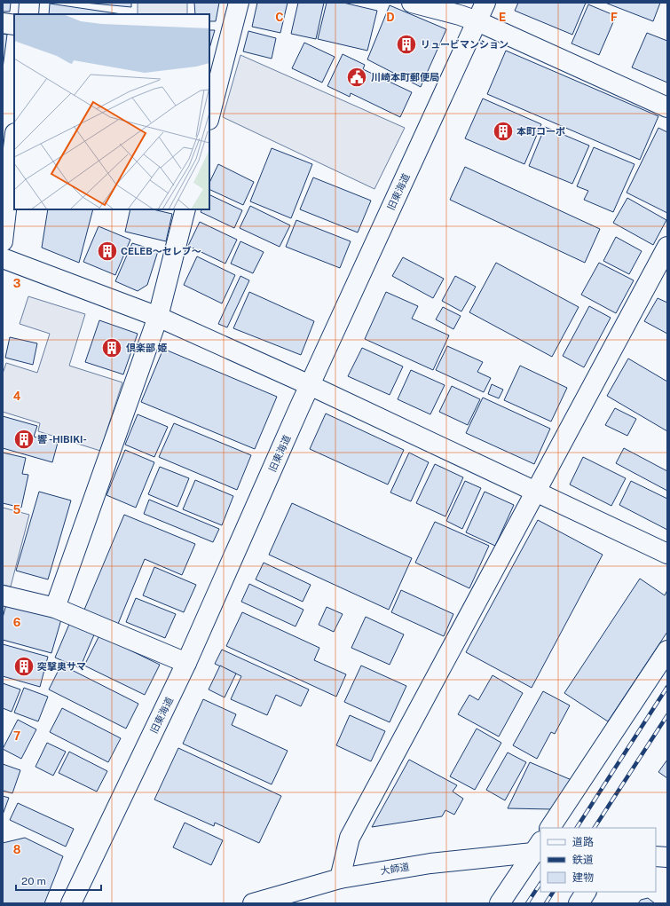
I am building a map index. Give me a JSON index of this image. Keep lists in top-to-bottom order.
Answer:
{
  "streets": {
    "main road": ["旧東海道", "大師道"]
  },
  "places": {
    "building": [
      "リュービマンション",
      "本町コーポ",
      "CELEB～セレブ～",
      "倶楽部 姫",
      "響 -HIBIKI-",
      "突撃奥サマ"
    ],
    "public building": ["川崎本町郵便局"]
  },
  "legend": ["道路", "鉄道", "建物"],
  "scale_bar": "20 m",
  "grid": {
    "columns": [
      "C",
      "D",
      "E",
      "F"
    ],
    "rows": [
      "3",
      "4",
      "5",
      "6",
      "7",
      "8"
    ]
  }
}
